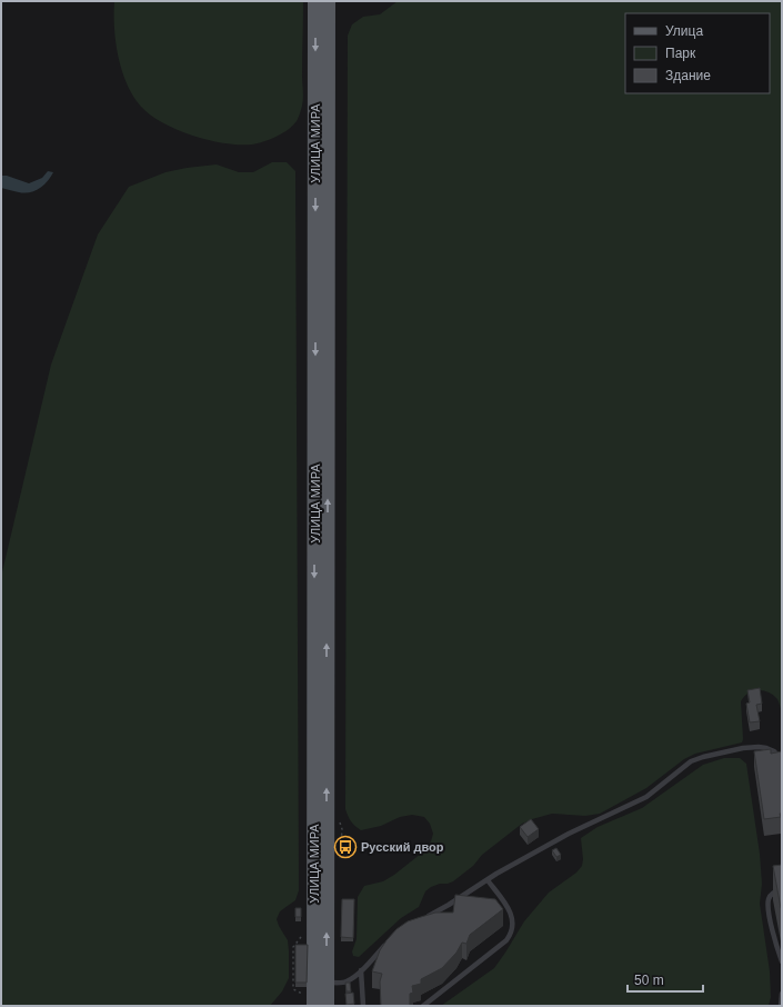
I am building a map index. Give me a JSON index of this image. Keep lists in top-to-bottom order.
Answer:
{
  "streets": {
    "main road": ["УЛИЦА МИРА"]
  },
  "places": {
    "bus stop": ["Русский двор"]
  },
  "legend": ["Улица", "Парк", "Здание"],
  "scale_bar": "50 m"
}
